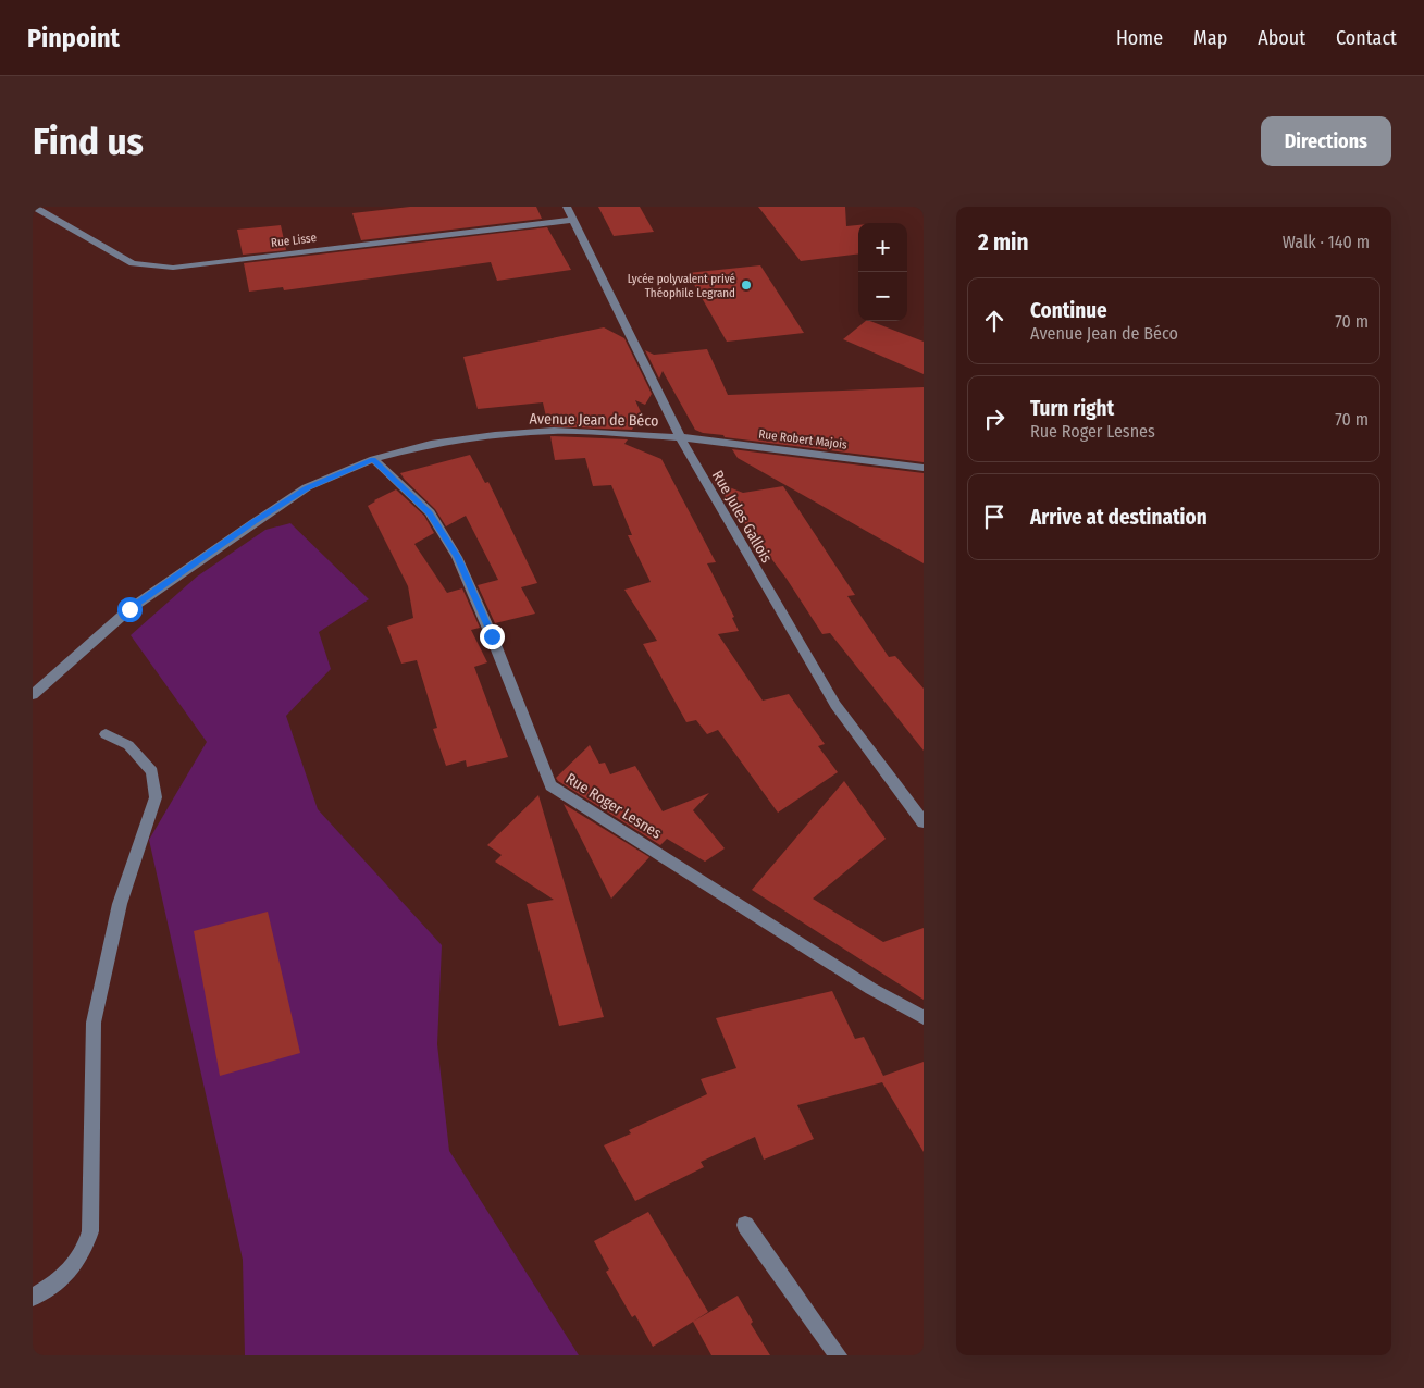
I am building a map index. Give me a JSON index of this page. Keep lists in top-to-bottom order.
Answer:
{
  "streets": {
    "street": [
      "Rue Lisse",
      "Avenue Jean de Béco",
      "Rue Robert Majois",
      "Rue Jules Gallois",
      "Rue Roger Lesnes"
    ]
  },
  "crossings": [
    ["Rue Lisse", "Rue Jules Gallois"],
    ["Avenue Jean de Béco", "Rue Robert Majois"],
    ["Avenue Jean de Béco", "Rue Jules Gallois"],
    ["Avenue Jean de Béco", "Rue Roger Lesnes"],
    ["Rue Robert Majois", "Rue Jules Gallois"]
  ],
  "places": ["Lycée polyvalent privé Théophile Legrand"],
  "page": {
    "header": "Pinpoint",
    "nav": [
      "Home",
      "Map",
      "About",
      "Contact"
    ],
    "buttons": "Directions",
    "title": "Find us",
    "heading": ["2 min", "Walk · 140 m"],
    "map_buttons": ["+", "−"],
    "list": [
      ["Continue", "Avenue Jean de Béco", "70 m"],
      ["Turn right", "Rue Roger Lesnes", "70 m"],
      "Arrive at destination"
    ]
  }
}
